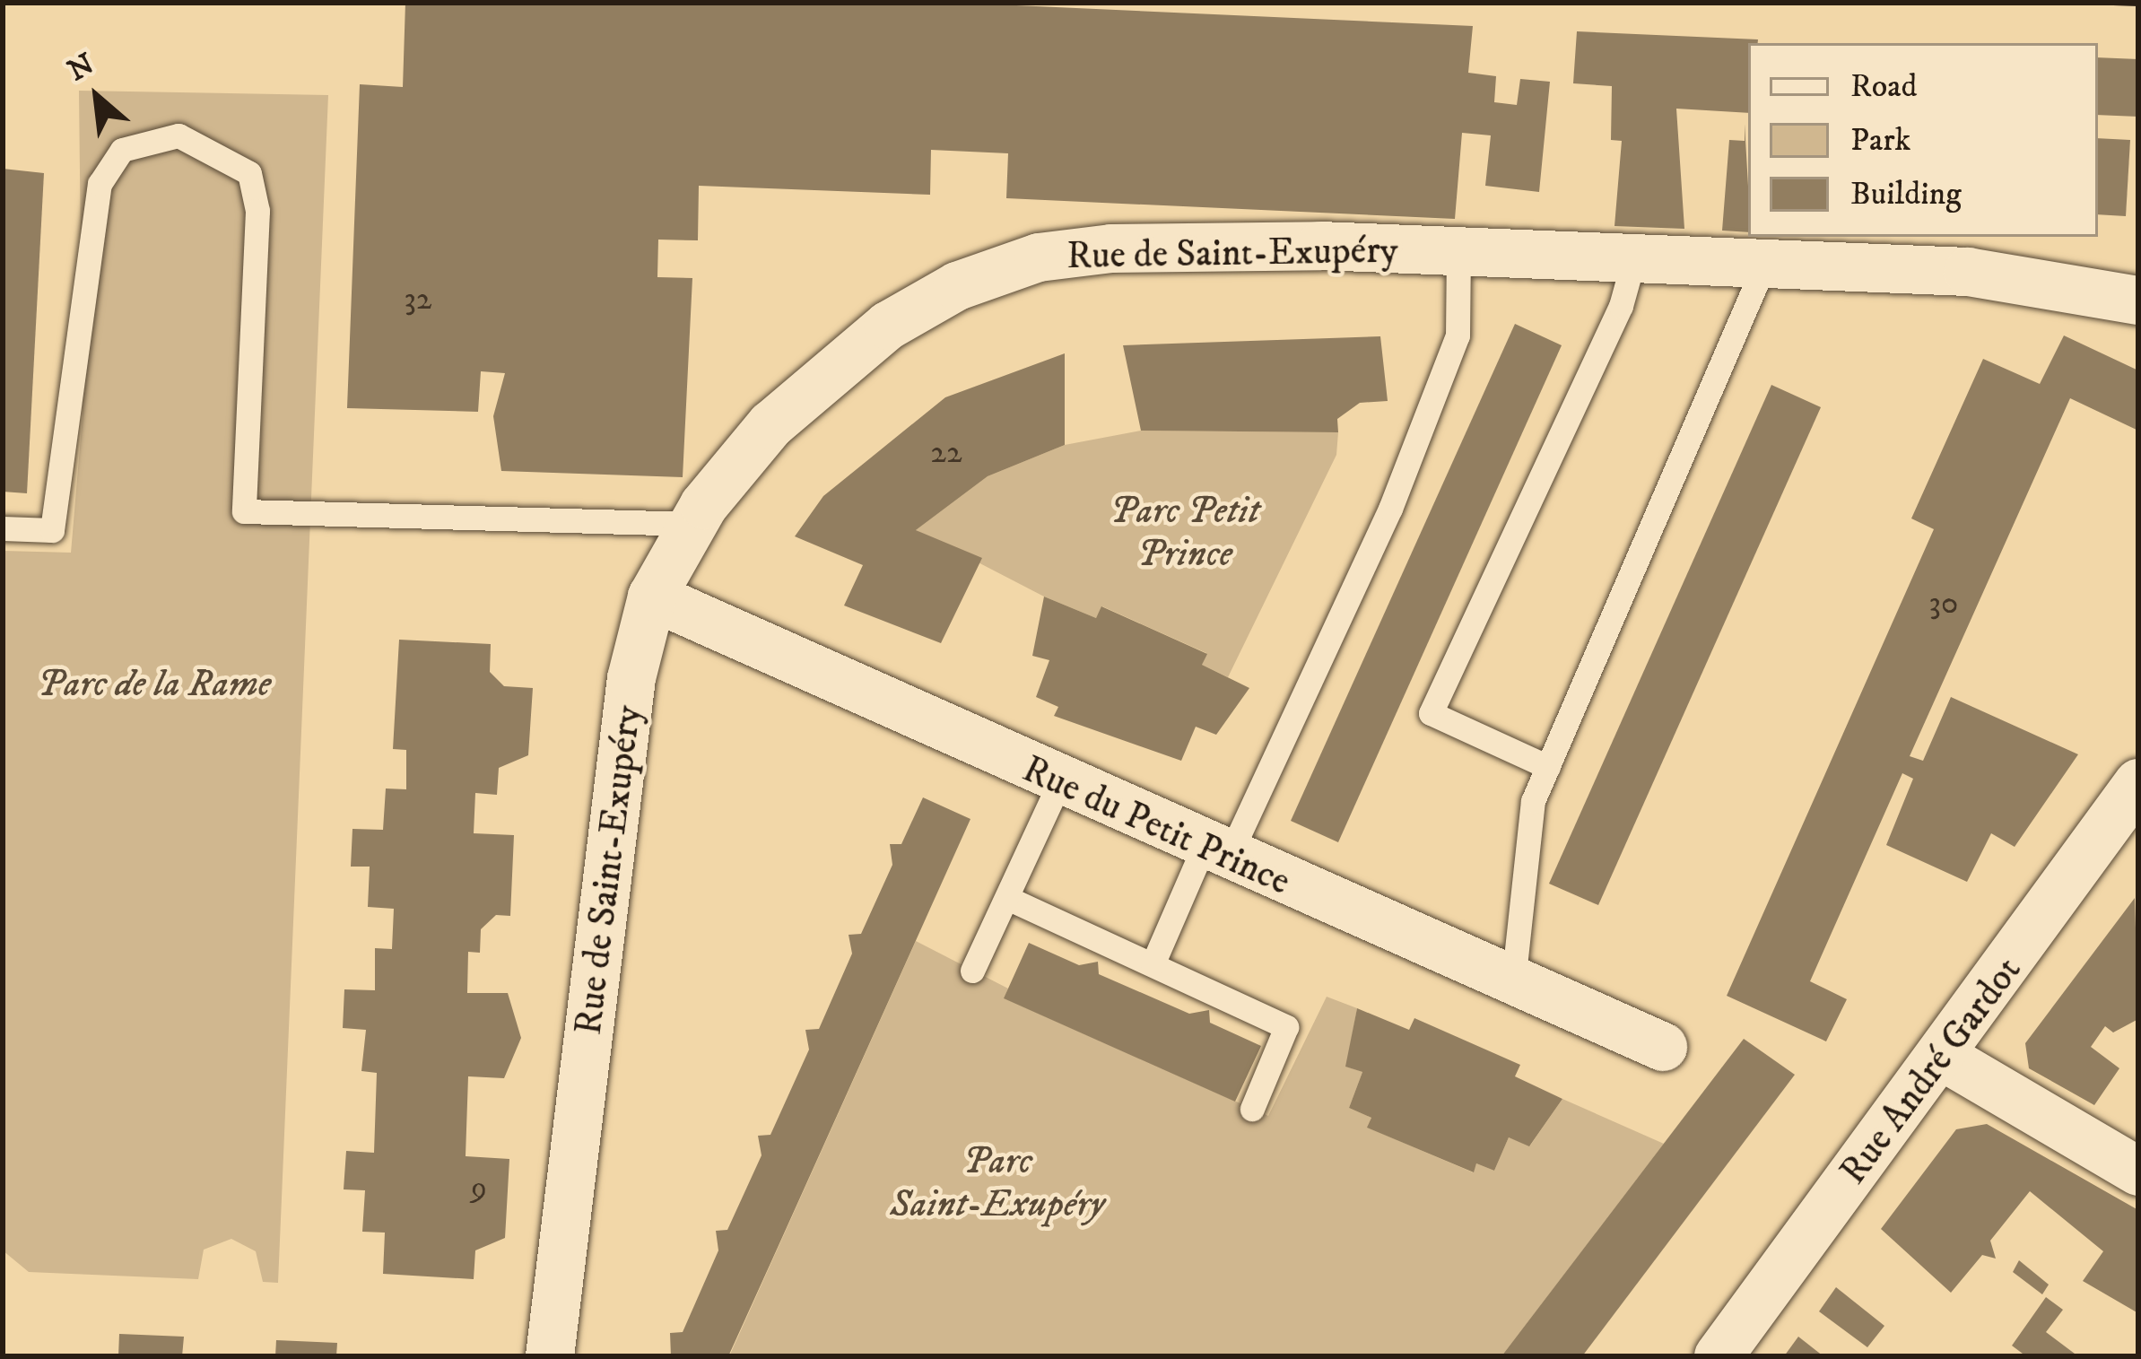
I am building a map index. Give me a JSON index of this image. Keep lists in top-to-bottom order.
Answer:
{
  "streets": {
    "street": ["Rue de Saint-Exupéry", "Rue du Petit Prince", "Rue André Gardot"]
  },
  "crossings": [
    ["Rue de Saint-Exupéry", "Rue du Petit Prince"]
  ],
  "parks": ["Parc Petit Prince", "Parc de la Rame", "Parc Saint-Exupéry"],
  "house_numbers": [
    "32",
    "22",
    "30",
    "9"
  ],
  "legend": ["Road", "Park", "Building"],
  "north": "top left"
}
